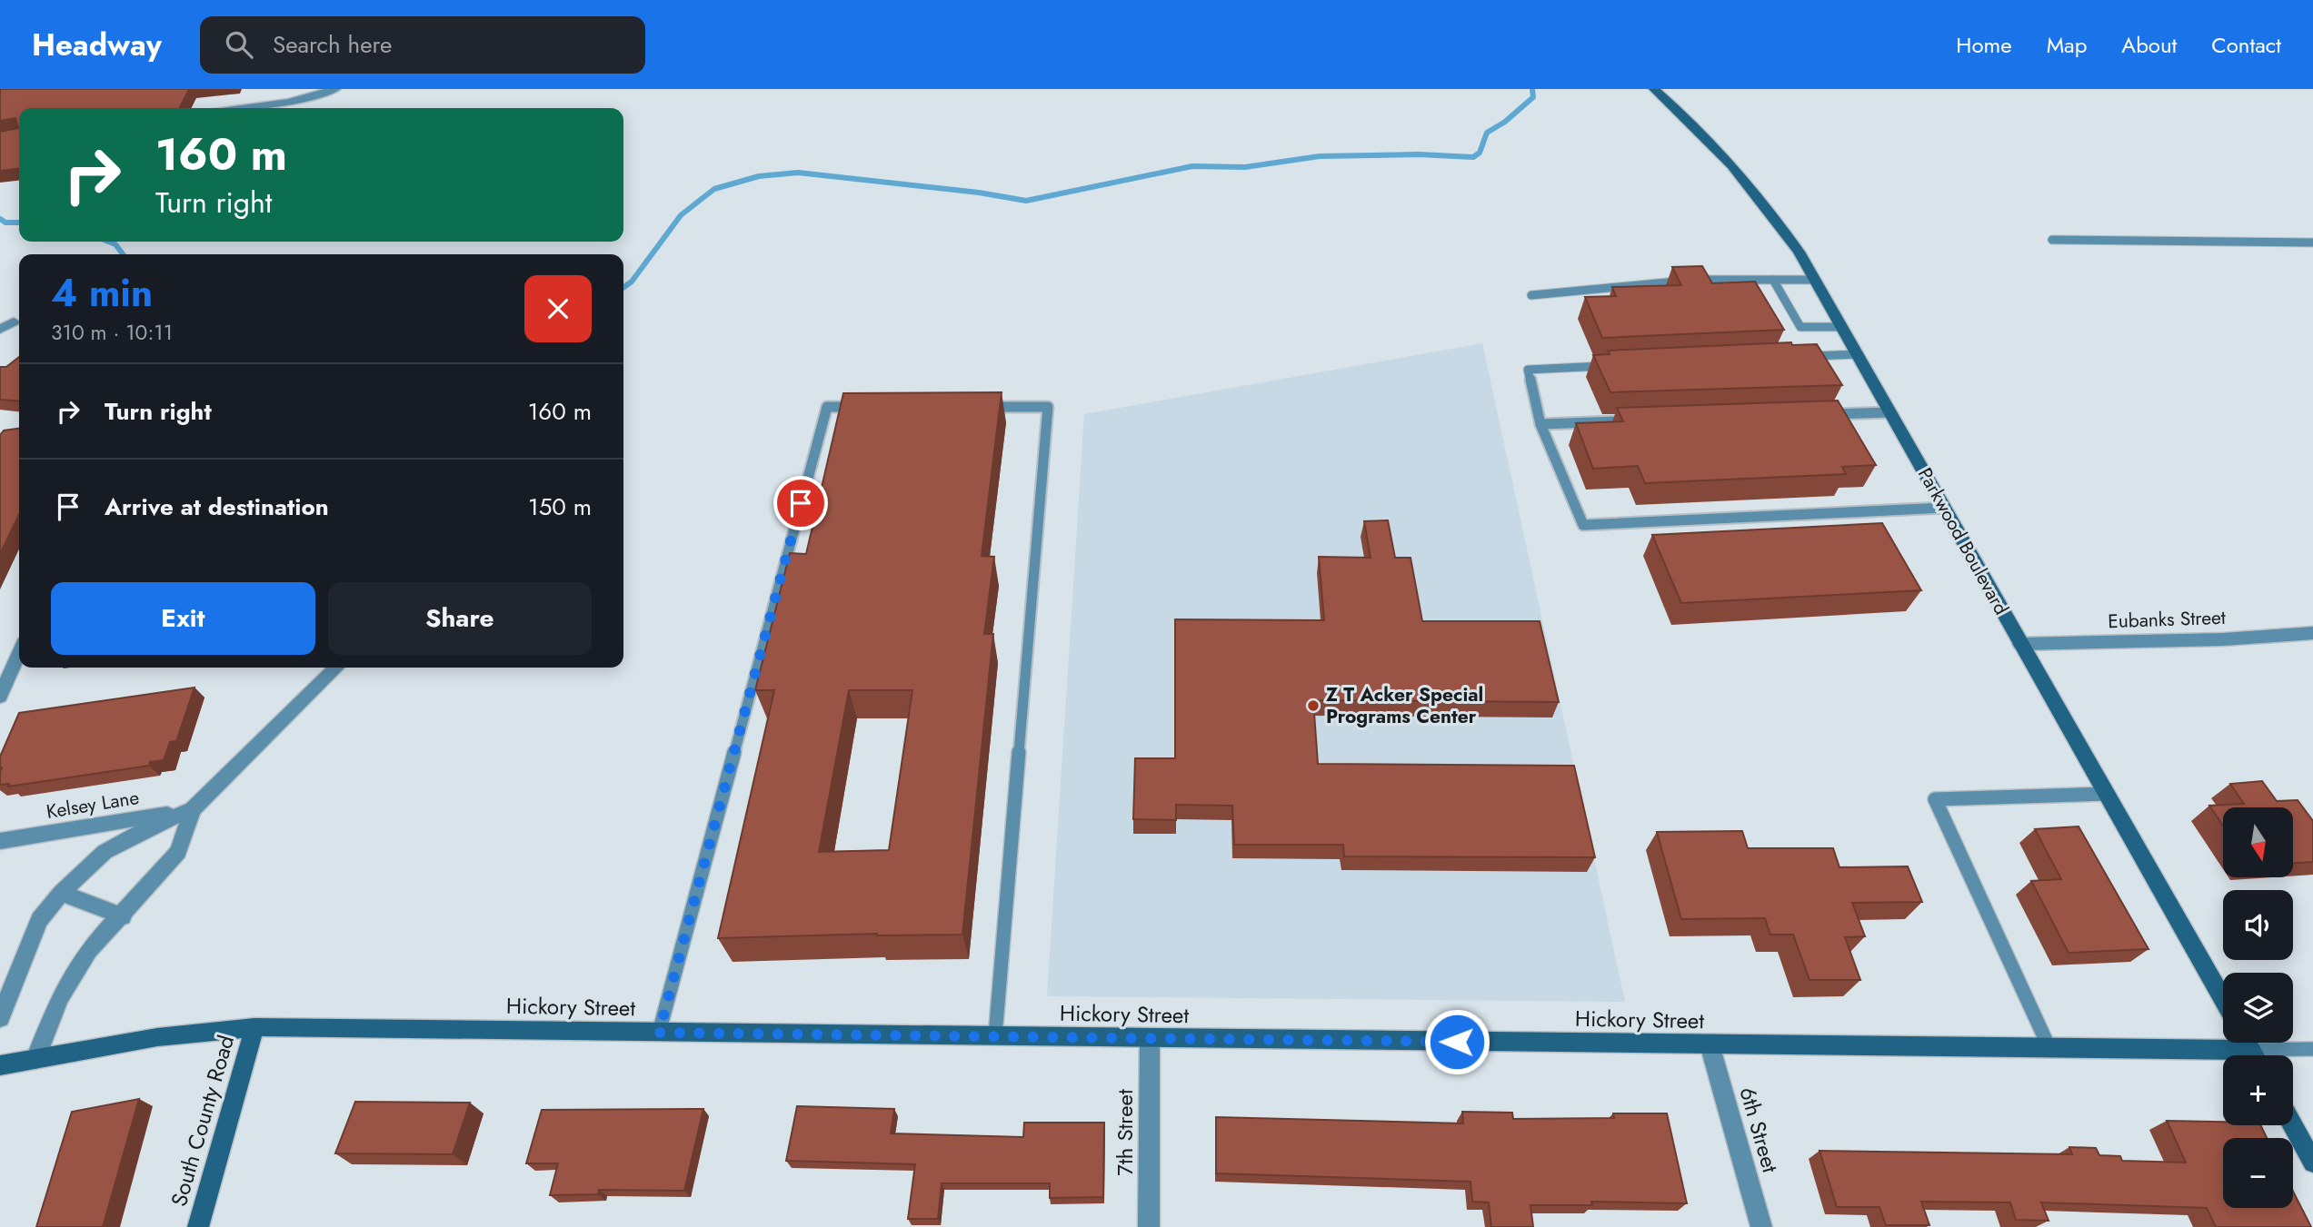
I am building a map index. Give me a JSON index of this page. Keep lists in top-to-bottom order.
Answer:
{
  "streets": {
    "street": [
      "Parkwood Boulevard",
      "Eubanks Street",
      "Kelsey Lane",
      "Hickory Street",
      "South County Road",
      "6th Street",
      "7th Street"
    ]
  },
  "crossings": [
    ["Parkwood Boulevard", "Eubanks Street"],
    ["Hickory Street", "South County Road"],
    ["Hickory Street", "6th Street"],
    ["Hickory Street", "7th Street"]
  ],
  "places": ["Z T Acker Special Programs Center"],
  "north": "bottom",
  "page": {
    "header": "Headway",
    "search": "Search here",
    "nav": [
      "Home",
      "Map",
      "About",
      "Contact"
    ],
    "turn": ["160 m", "Turn right"],
    "heading": ["4 min", "310 m · 10:11"],
    "list": [
      {
        "name": "Turn right",
        "value": "160 m"
      },
      {
        "name": "Arrive at destination",
        "value": "150 m"
      }
    ],
    "buttons": ["Exit", "Share"],
    "map_buttons": ["+", "−"]
  }
}
